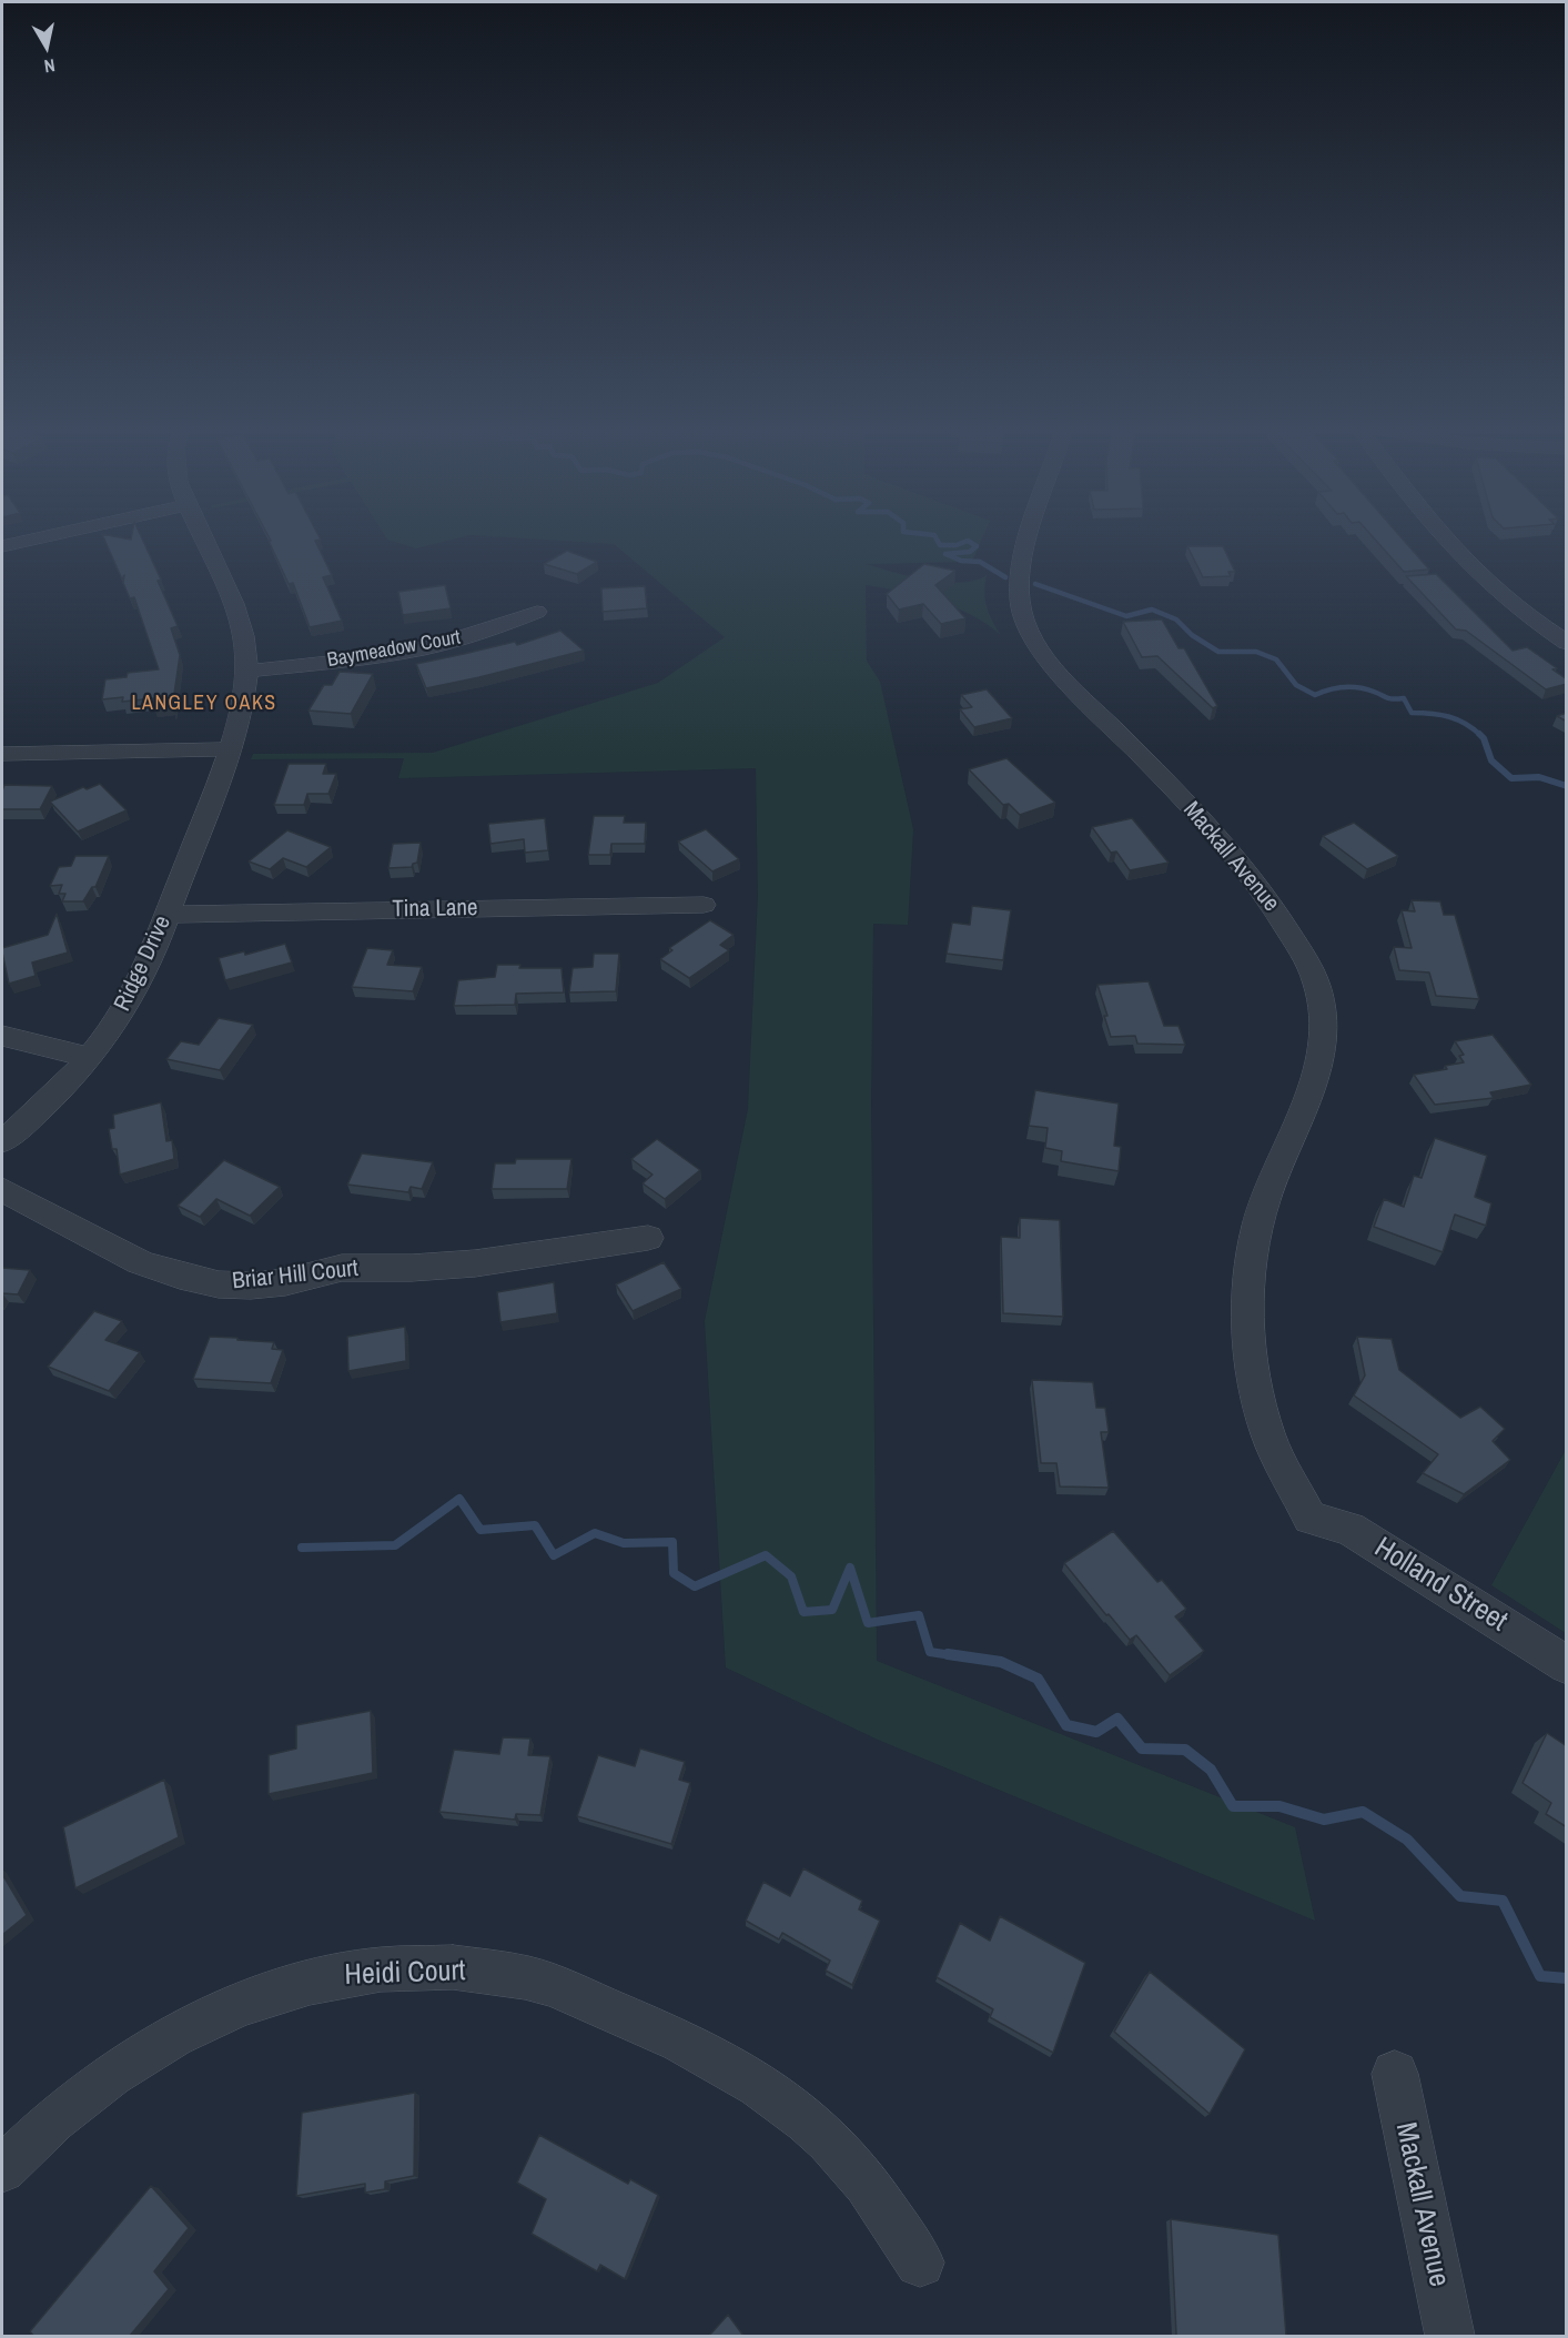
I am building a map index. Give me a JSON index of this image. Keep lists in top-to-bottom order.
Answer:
{
  "streets": {
    "street": [
      "Baymeadow Court",
      "Mackall Avenue",
      "Tina Lane",
      "Ridge Drive",
      "Briar Hill Court",
      "Holland Street",
      "Heidi Court"
    ]
  },
  "crossings": [
    ["Baymeadow Court", "Ridge Drive"],
    ["Mackall Avenue", "Holland Street"],
    ["Tina Lane", "Ridge Drive"]
  ],
  "districts": ["LANGLEY OAKS"],
  "north": "bottom"
}
